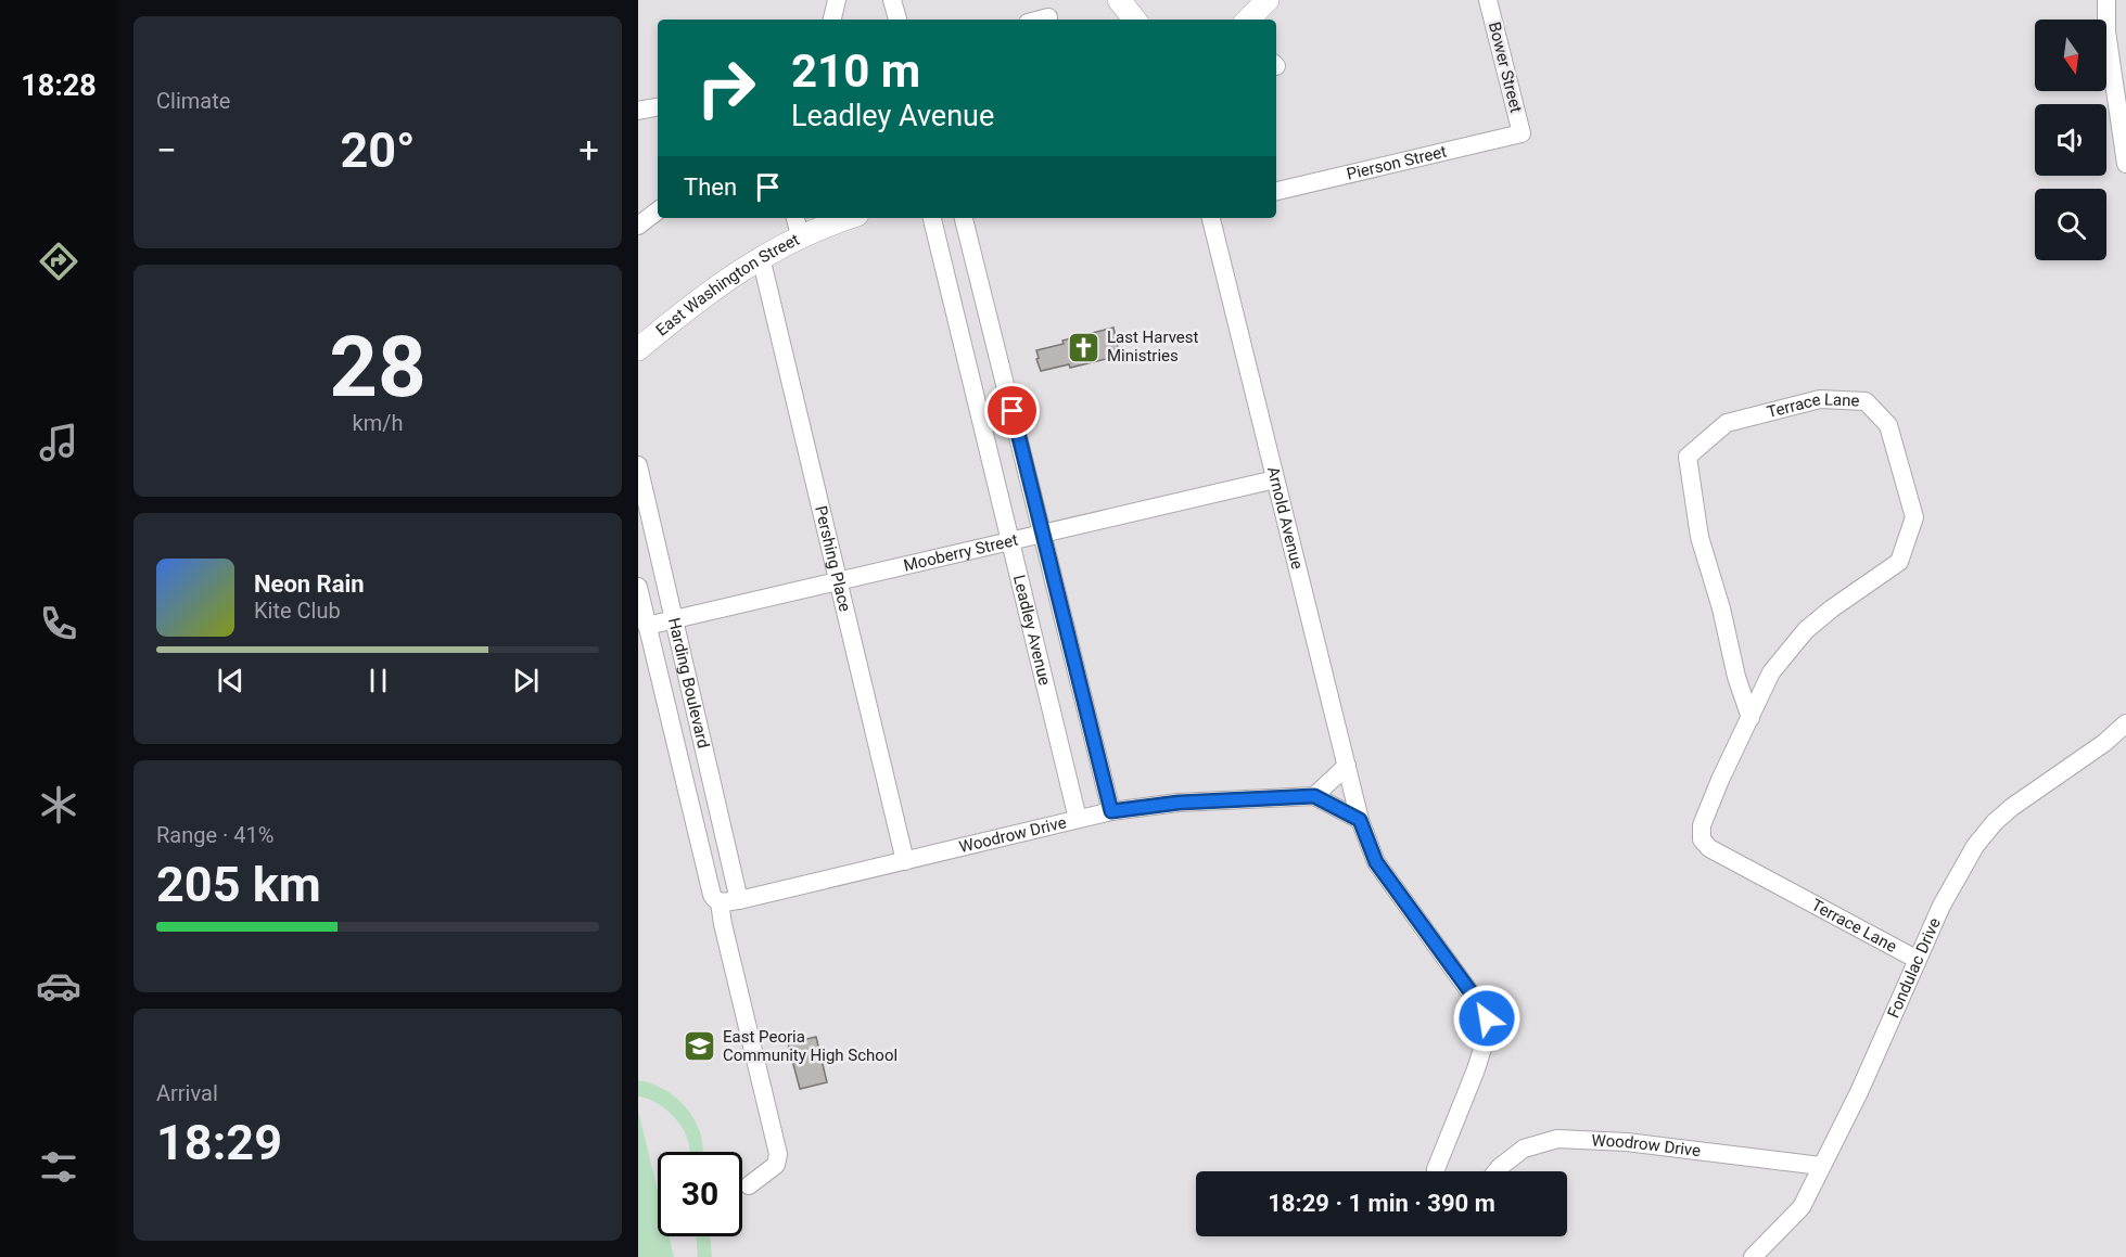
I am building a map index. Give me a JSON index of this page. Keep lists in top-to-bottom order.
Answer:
{
  "streets": {
    "main road": ["East Washington Street"],
    "street": [
      "Bower Street",
      "Pierson Street",
      "Terrace Lane",
      "Arnold Avenue",
      "Mooberry Street",
      "Pershing Place",
      "Leadley Avenue",
      "Harding Boulevard",
      "Woodrow Drive",
      "Fondulac Drive"
    ]
  },
  "crossings": [
    ["Bower Street", "Pierson Street"],
    ["East Washington Street", "Pershing Place"],
    ["Terrace Lane", "Fondulac Drive"],
    ["Arnold Avenue", "Mooberry Street"],
    ["Mooberry Street", "Pershing Place"],
    ["Mooberry Street", "Leadley Avenue"],
    ["Mooberry Street", "Harding Boulevard"],
    ["Pershing Place", "Woodrow Drive"],
    ["Leadley Avenue", "Woodrow Drive"],
    ["Harding Boulevard", "Woodrow Drive"],
    ["Woodrow Drive", "Fondulac Drive"]
  ],
  "places": {
    "church": ["Last Harvest Ministries"],
    "school or university": ["East Peoria Community High School"]
  },
  "north": "bottom",
  "page": {
    "tabs": "18:28",
    "tile": [
      "Climate",
      ["28", "km/h"],
      ["Range · 41%", "205 km"],
      ["Arrival", "18:29"]
    ],
    "turn": ["210 m", "Leadley Avenue"],
    "heat": ["−", "20°", "+"],
    "then": "Then",
    "song": ["Neon Rain", "Kite Club"],
    "limit": "30",
    "trip": "18:29 · 1 min · 390 m"
  }
}
